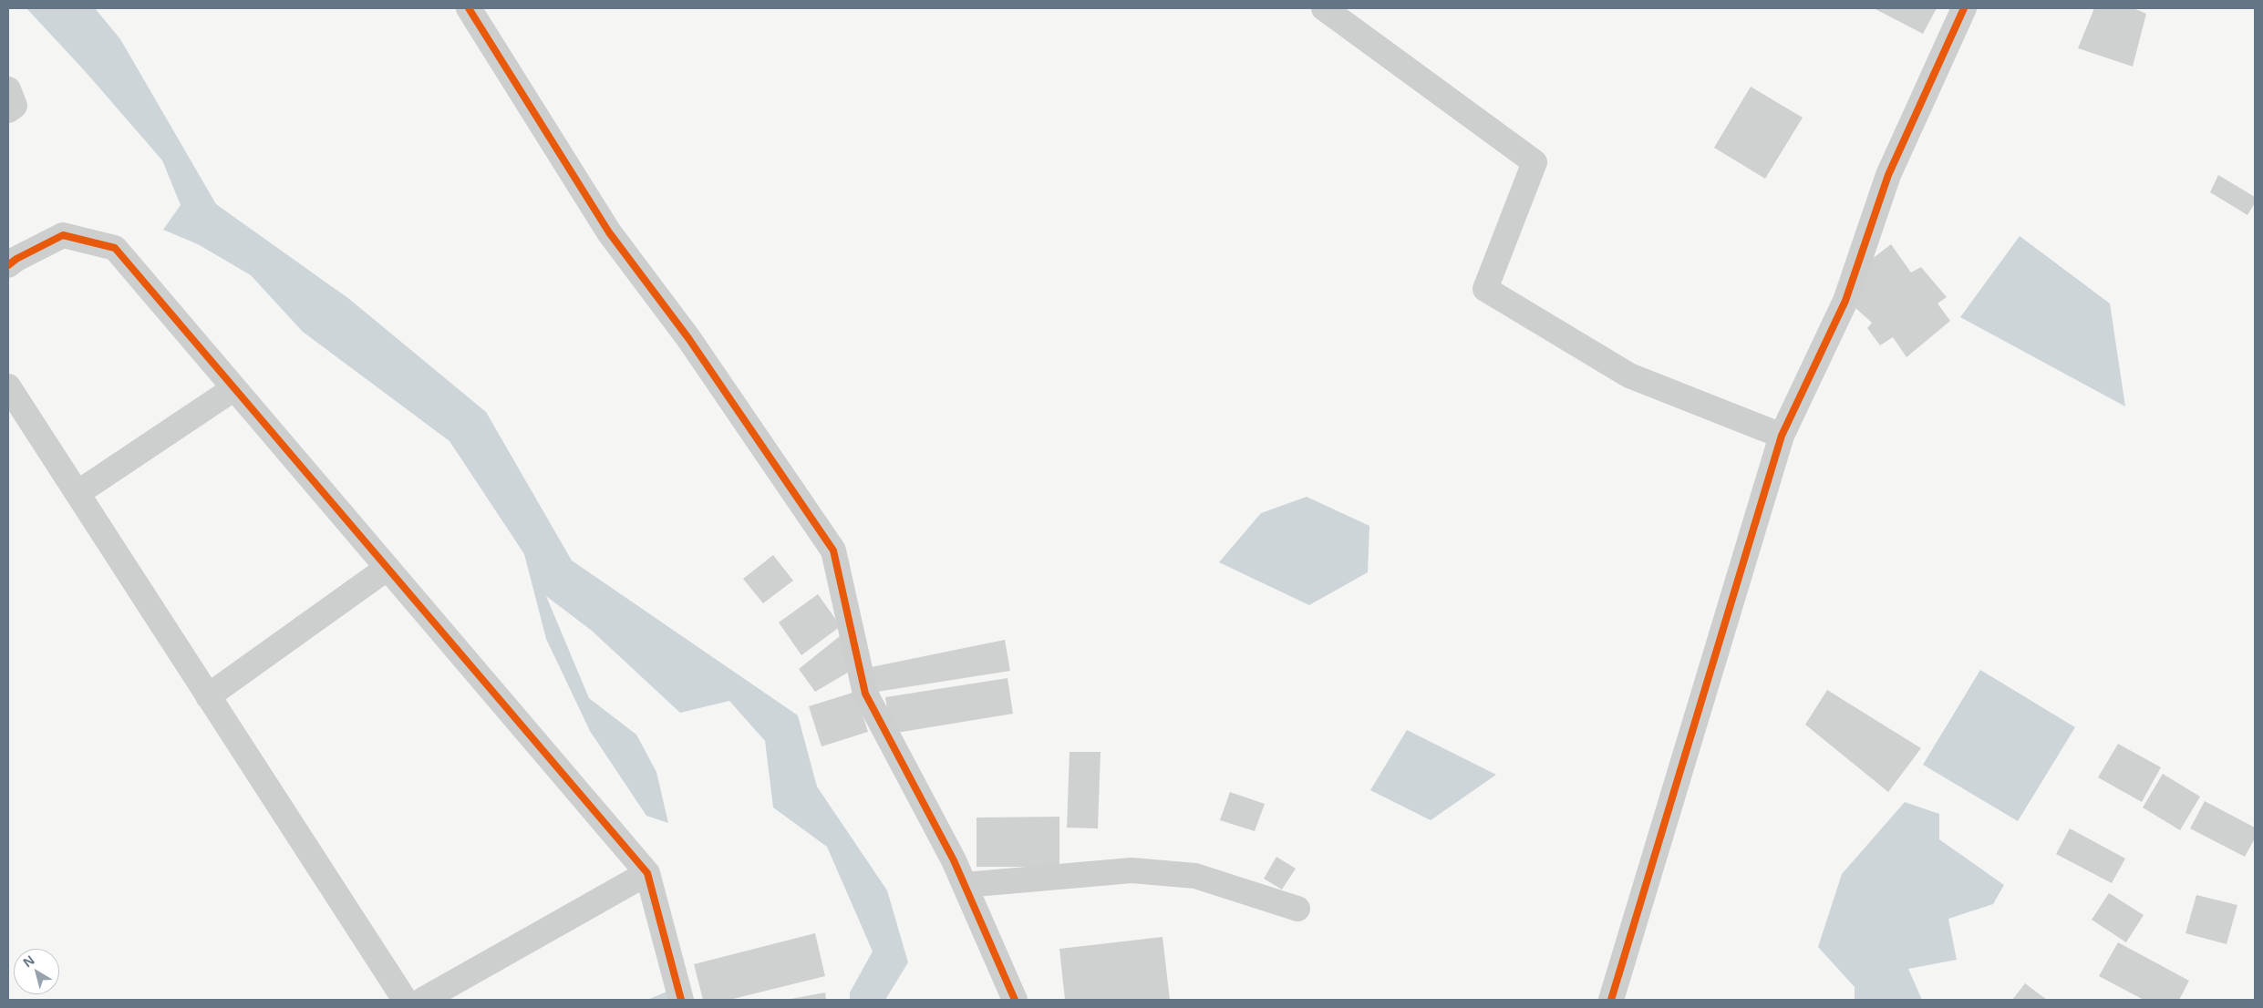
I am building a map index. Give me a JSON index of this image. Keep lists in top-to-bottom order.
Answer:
{
  "north": "top left"
}
